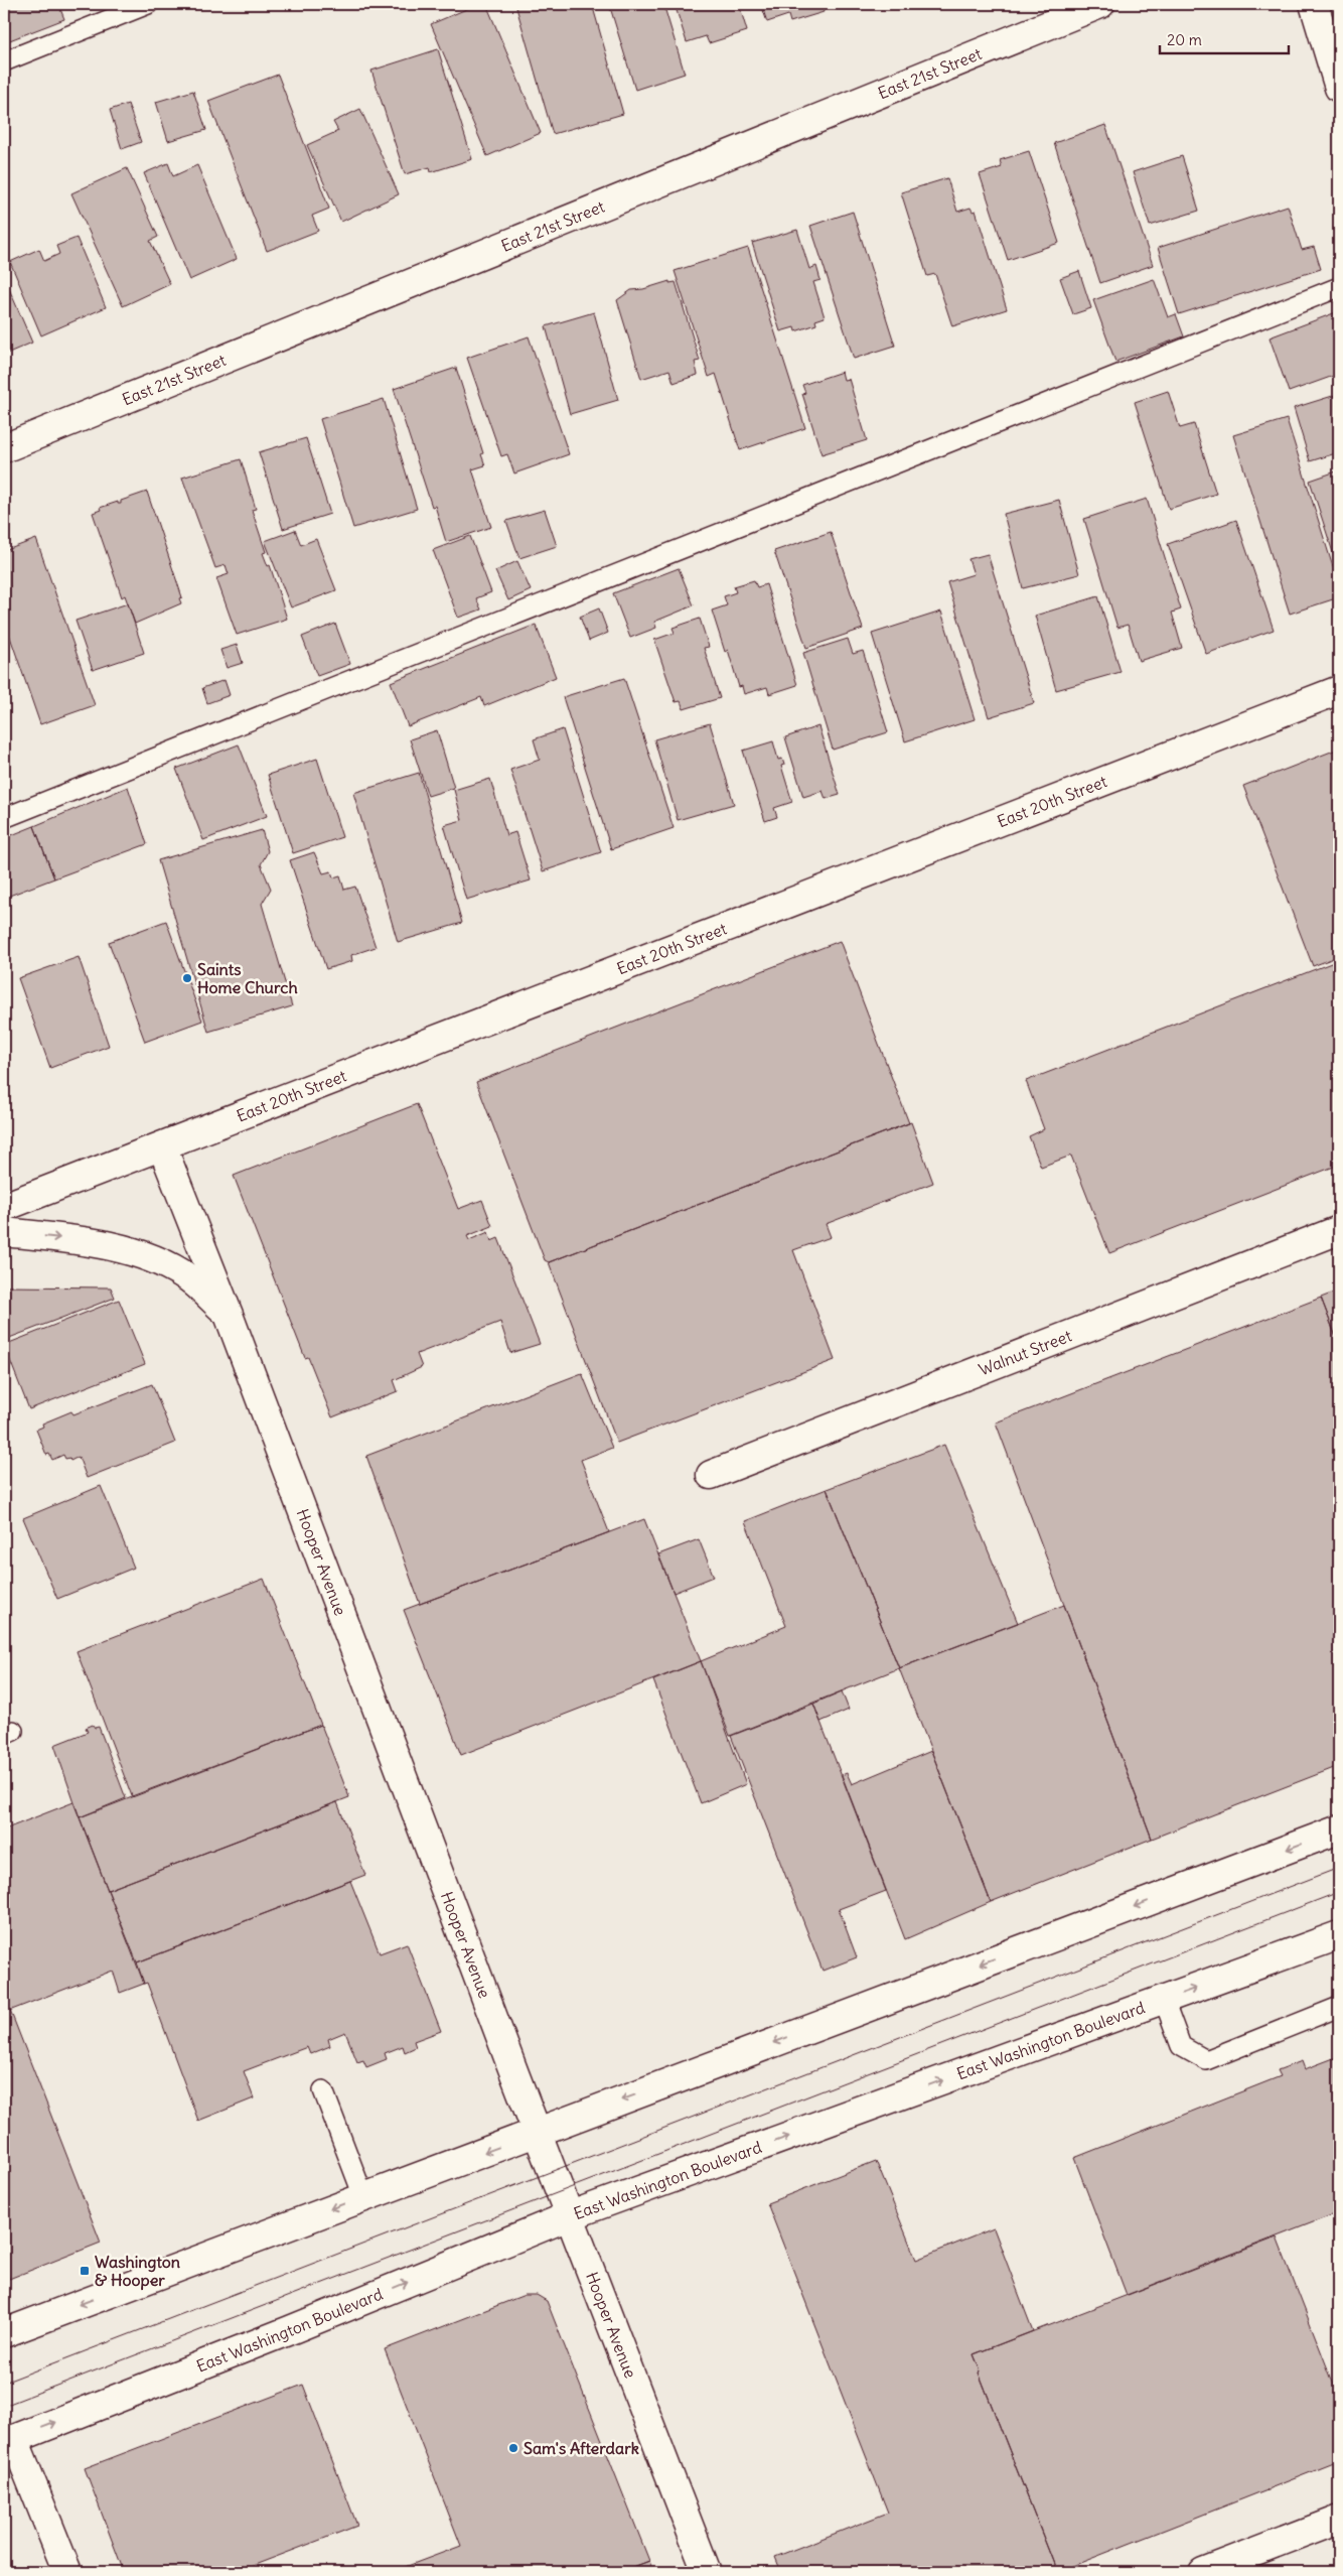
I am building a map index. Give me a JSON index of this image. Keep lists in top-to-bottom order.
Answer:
{
  "streets": {
    "street": [
      "East 21st Street",
      "East 20th Street",
      "Walnut Street",
      "Hooper Avenue",
      "East Washington Boulevard"
    ]
  },
  "crossings": [
    ["East 20th Street", "Hooper Avenue"],
    ["Hooper Avenue", "East Washington Boulevard"]
  ],
  "places": {
    "other": ["Saints Home Church", "Sam's Afterdark"],
    "transit": ["Washington & Hooper"]
  },
  "scale_bar": "20 m"
}
